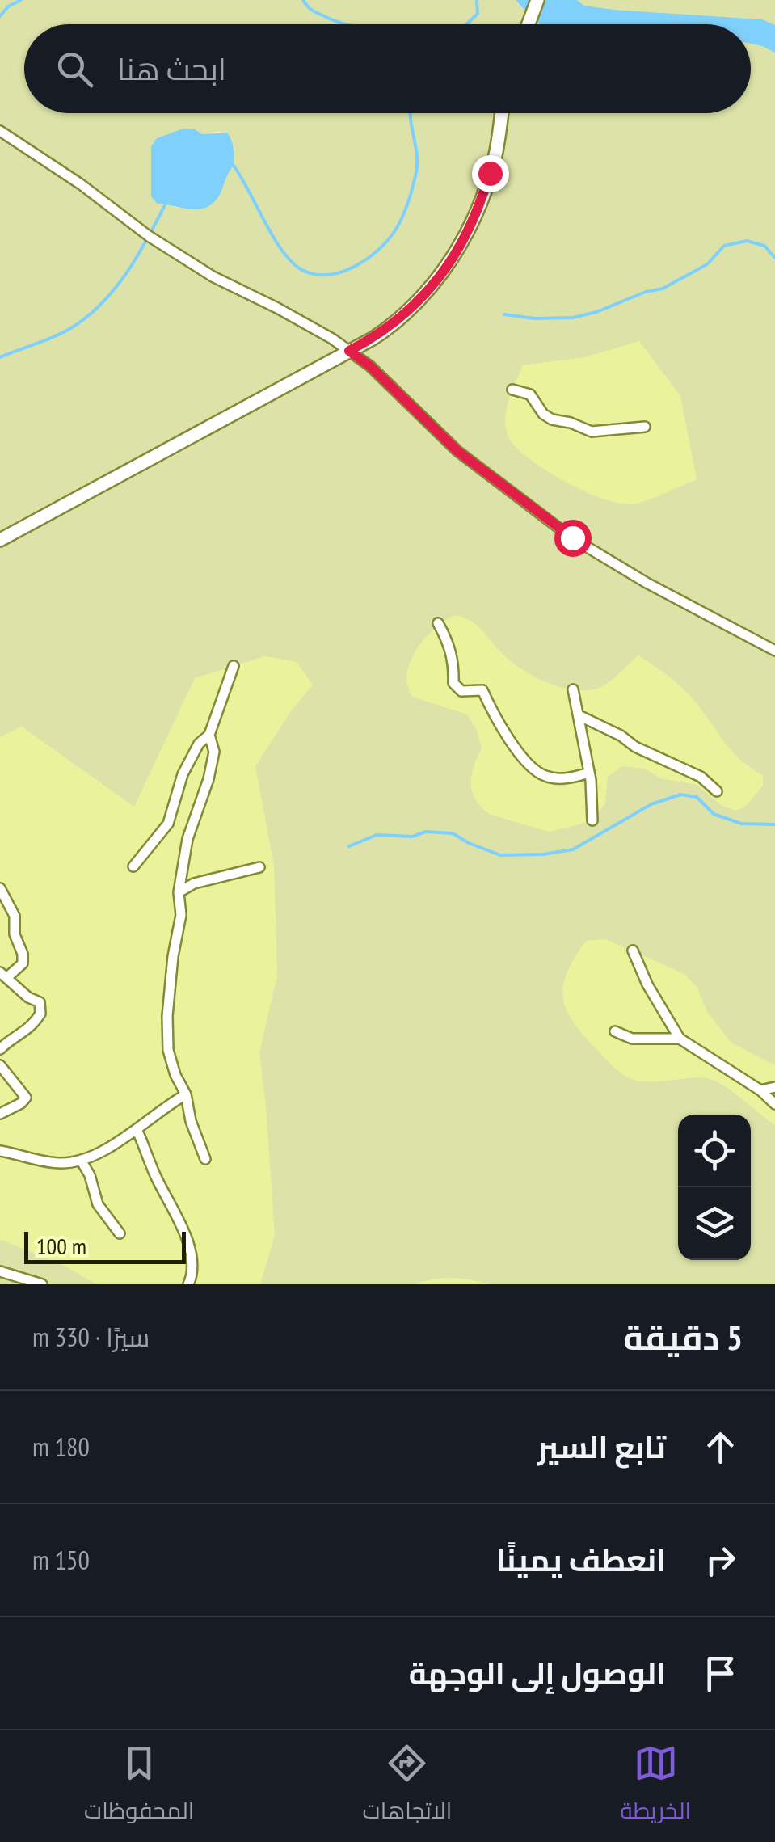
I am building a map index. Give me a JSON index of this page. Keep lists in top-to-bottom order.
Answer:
{
  "scale_bar": "100 m",
  "page": {
    "search": "ابحث هنا",
    "scale": "100 m",
    "heading": ["5 دقيقة", "سيرًا · 330 m"],
    "list": [
      ["تابع السير", "180 m"],
      ["انعطف يمينًا", "150 m"],
      "الوصول إلى الوجهة"
    ],
    "nav": ["الخريطة", "الاتجاهات", "المحفوظات"]
  }
}
